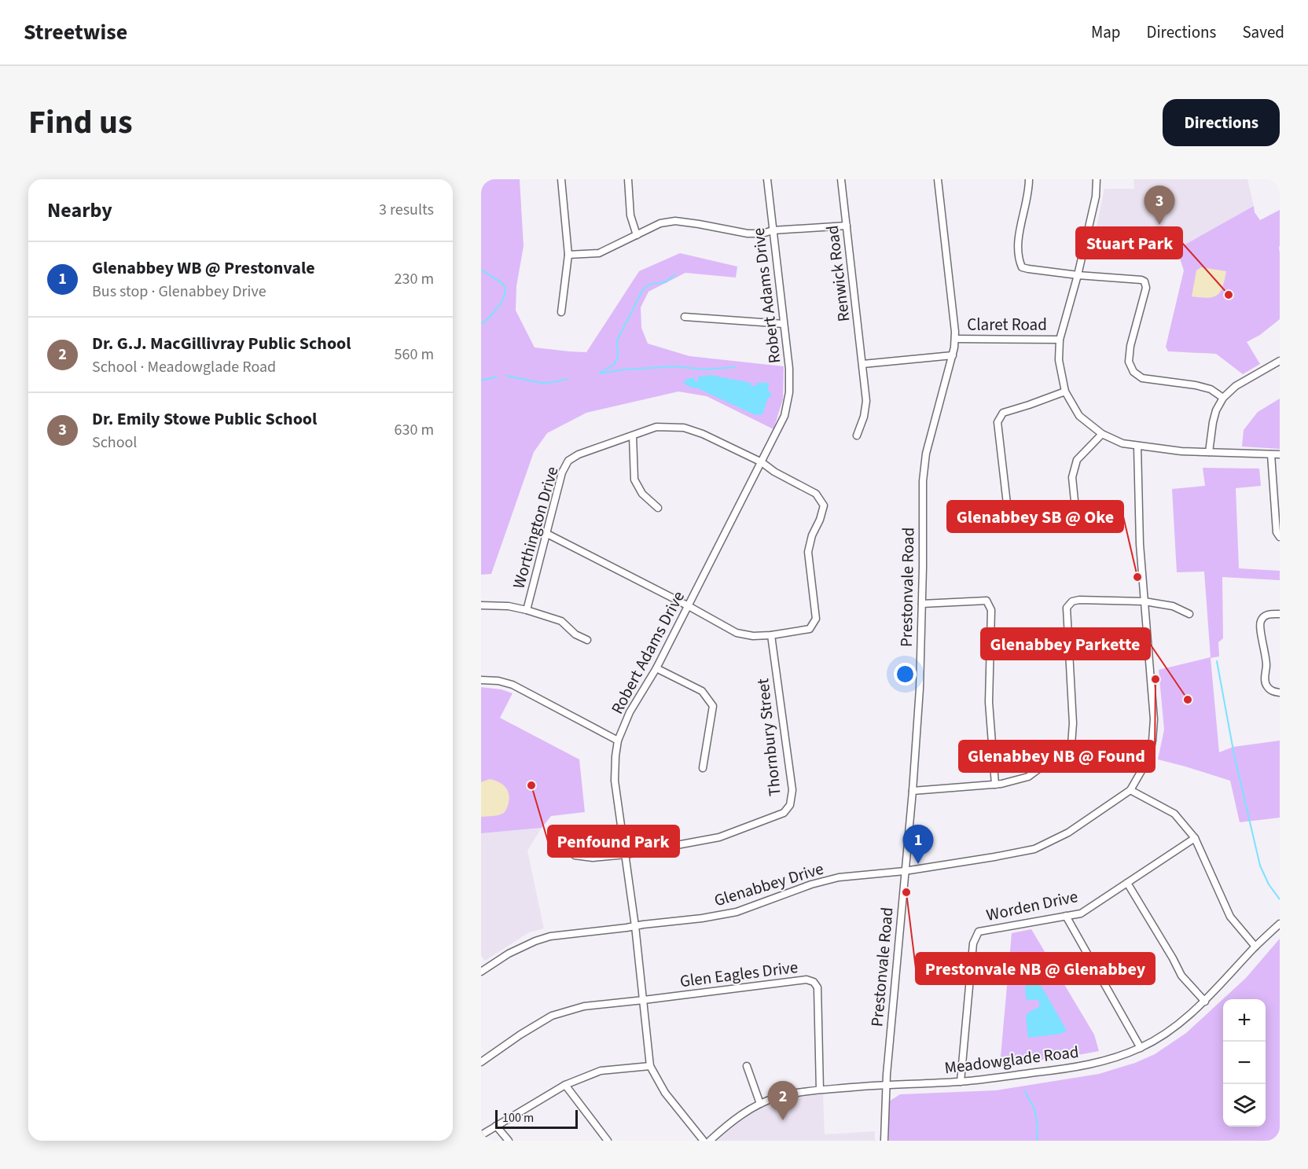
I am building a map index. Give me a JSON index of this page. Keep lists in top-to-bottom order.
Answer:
{
  "streets": {
    "street": [
      "Renwick Road",
      "Robert Adams Drive",
      "Claret Road",
      "Worthington Drive",
      "Prestonvale Road",
      "Thornbury Street",
      "Glenabbey Drive",
      "Worden Drive",
      "Glen Eagles Drive",
      "Meadowglade Road"
    ]
  },
  "crossings": [
    ["Robert Adams Drive", "Worthington Drive"],
    ["Robert Adams Drive", "Thornbury Street"],
    ["Robert Adams Drive", "Glenabbey Drive"],
    ["Robert Adams Drive", "Glen Eagles Drive"],
    ["Claret Road", "Prestonvale Road"],
    ["Worthington Drive", "Thornbury Street"],
    ["Prestonvale Road", "Glenabbey Drive"],
    ["Prestonvale Road", "Meadowglade Road"],
    ["Worden Drive", "Meadowglade Road"],
    ["Glen Eagles Drive", "Meadowglade Road"]
  ],
  "places": [
    "Stuart Park",
    "Glenabbey SB @ Oke",
    "Glenabbey NB @ Found",
    "Glenabbey Parkette",
    "Penfound Park",
    "Prestonvale NB @ Glenabbey"
  ],
  "scale_bar": "100 m",
  "page": {
    "header": "Streetwise",
    "nav": ["Map", "Directions", "Saved"],
    "title": "Find us",
    "buttons": "Directions",
    "heading": ["Nearby", "3 results"],
    "pins": ["3", "1", "2"],
    "list": [
      {
        "mark": "1",
        "name": "Glenabbey WB @ Prestonvale",
        "note": "Bus stop · Glenabbey Drive",
        "value": "230 m"
      },
      {
        "mark": "2",
        "name": "Dr. G.J. MacGillivray Public School",
        "note": "School · Meadowglade Road",
        "value": "560 m"
      },
      {
        "mark": "3",
        "name": "Dr. Emily Stowe Public School",
        "note": "School",
        "value": "630 m"
      }
    ],
    "map_buttons": ["+", "−"],
    "scale": "100 m"
  }
}
